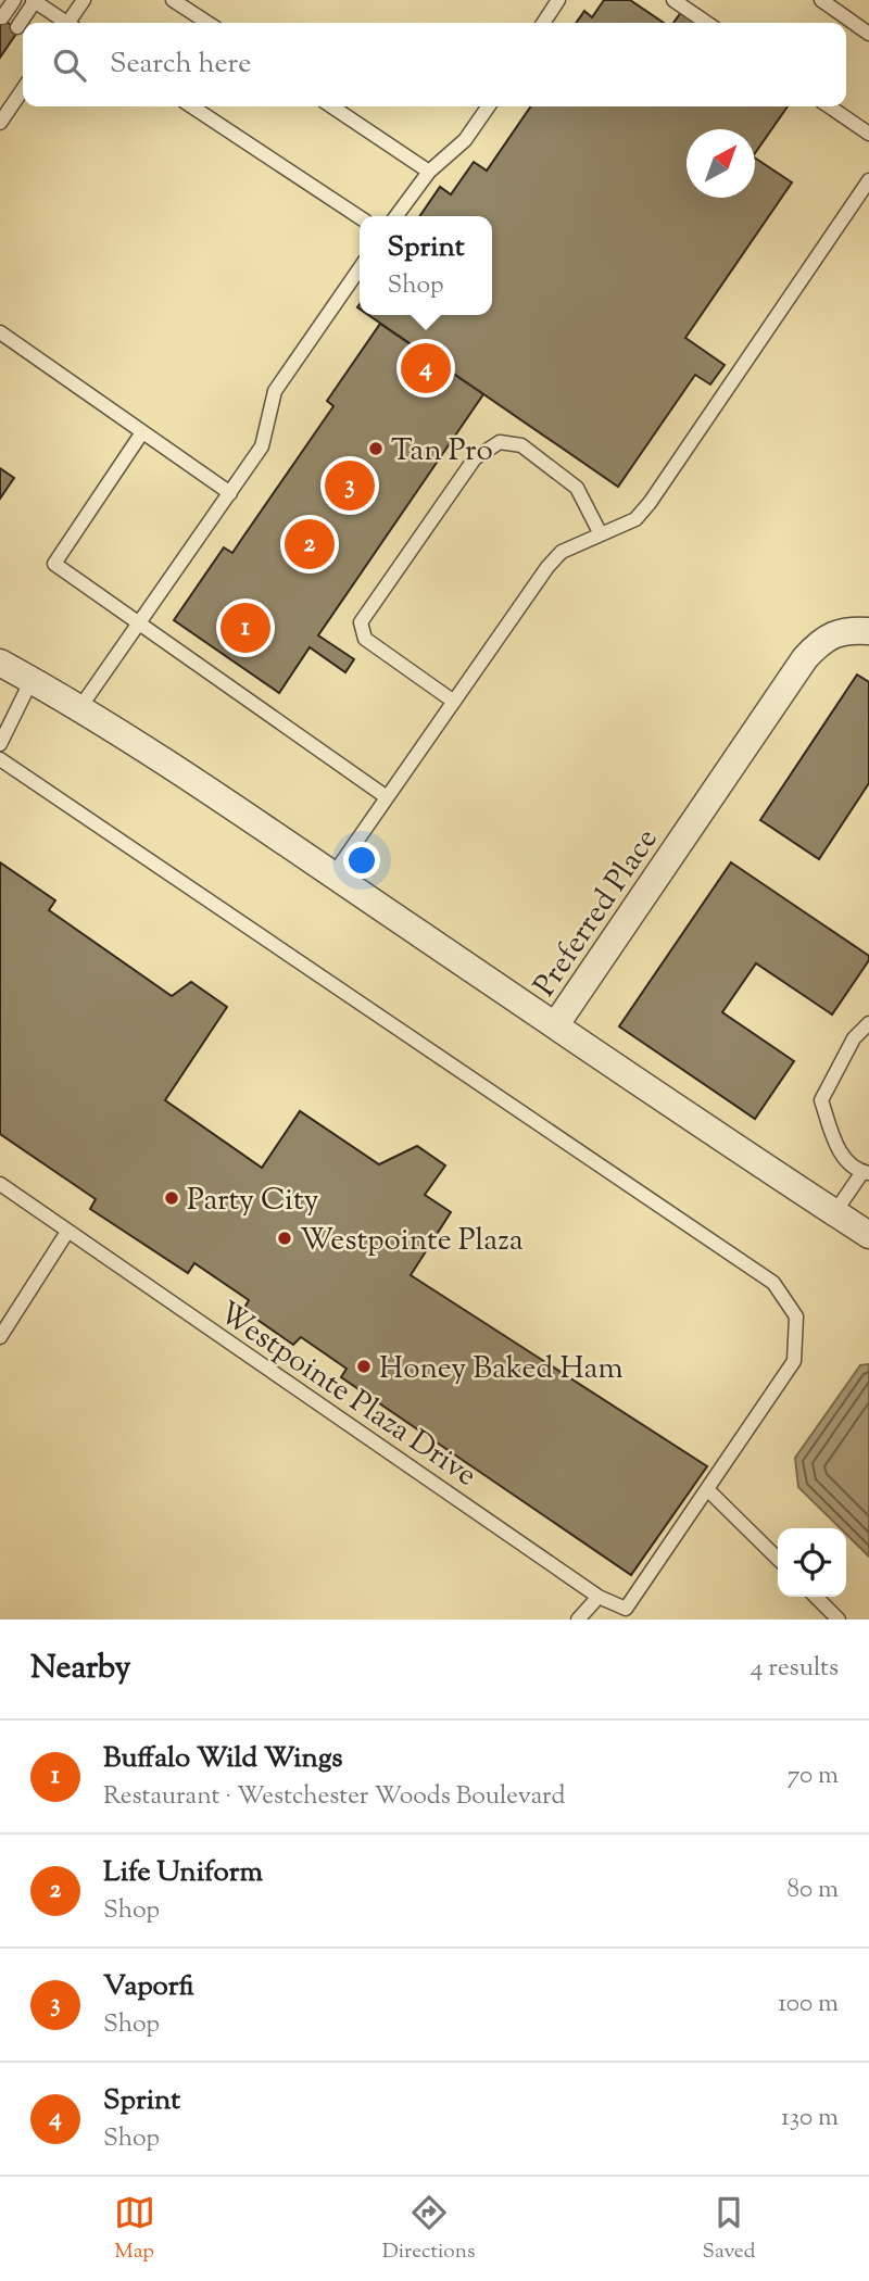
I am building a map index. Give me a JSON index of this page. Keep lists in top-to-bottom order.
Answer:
{
  "streets": {
    "street": ["Preferred Place"],
    "lane": ["Westpointe Plaza Drive"]
  },
  "places": [
    "Tan Pro",
    "Party City",
    "Westpointe Plaza",
    "Honey Baked Ham"
  ],
  "north": "top right",
  "page": {
    "search": "Search here",
    "popup": ["Sprint", "Shop"],
    "pins": [
      "4",
      "3",
      "2",
      "1"
    ],
    "heading": ["Nearby", "4 results"],
    "list": [
      {
        "mark": "1",
        "name": "Buffalo Wild Wings",
        "note": "Restaurant · Westchester Woods Boulevard",
        "value": "70 m"
      },
      {
        "mark": "2",
        "name": "Life Uniform",
        "note": "Shop",
        "value": "80 m"
      },
      {
        "mark": "3",
        "name": "Vaporfi",
        "note": "Shop",
        "value": "100 m"
      },
      {
        "mark": "4",
        "name": "Sprint",
        "note": "Shop",
        "value": "130 m"
      }
    ],
    "nav": ["Map", "Directions", "Saved"]
  }
}
